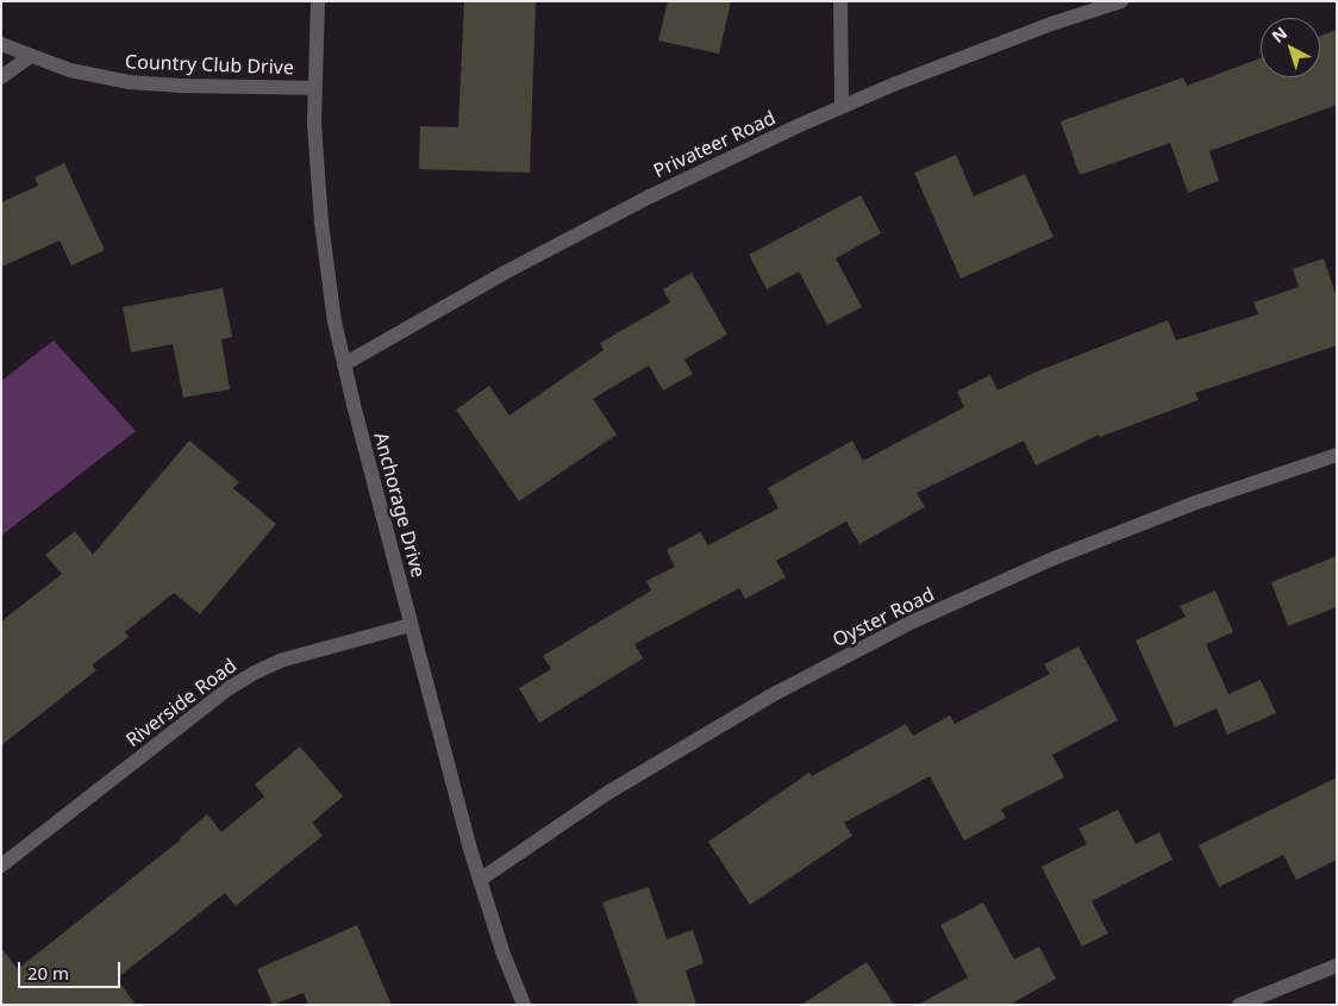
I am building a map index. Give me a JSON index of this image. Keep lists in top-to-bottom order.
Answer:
{
  "streets": {
    "street": [
      "Country Club Drive",
      "Privateer Road",
      "Anchorage Drive",
      "Oyster Road",
      "Riverside Road"
    ]
  },
  "crossings": [
    ["Country Club Drive", "Anchorage Drive"],
    ["Privateer Road", "Anchorage Drive"],
    ["Anchorage Drive", "Oyster Road"],
    ["Anchorage Drive", "Riverside Road"]
  ],
  "scale_bar": "20 m",
  "north": "top left"
}
